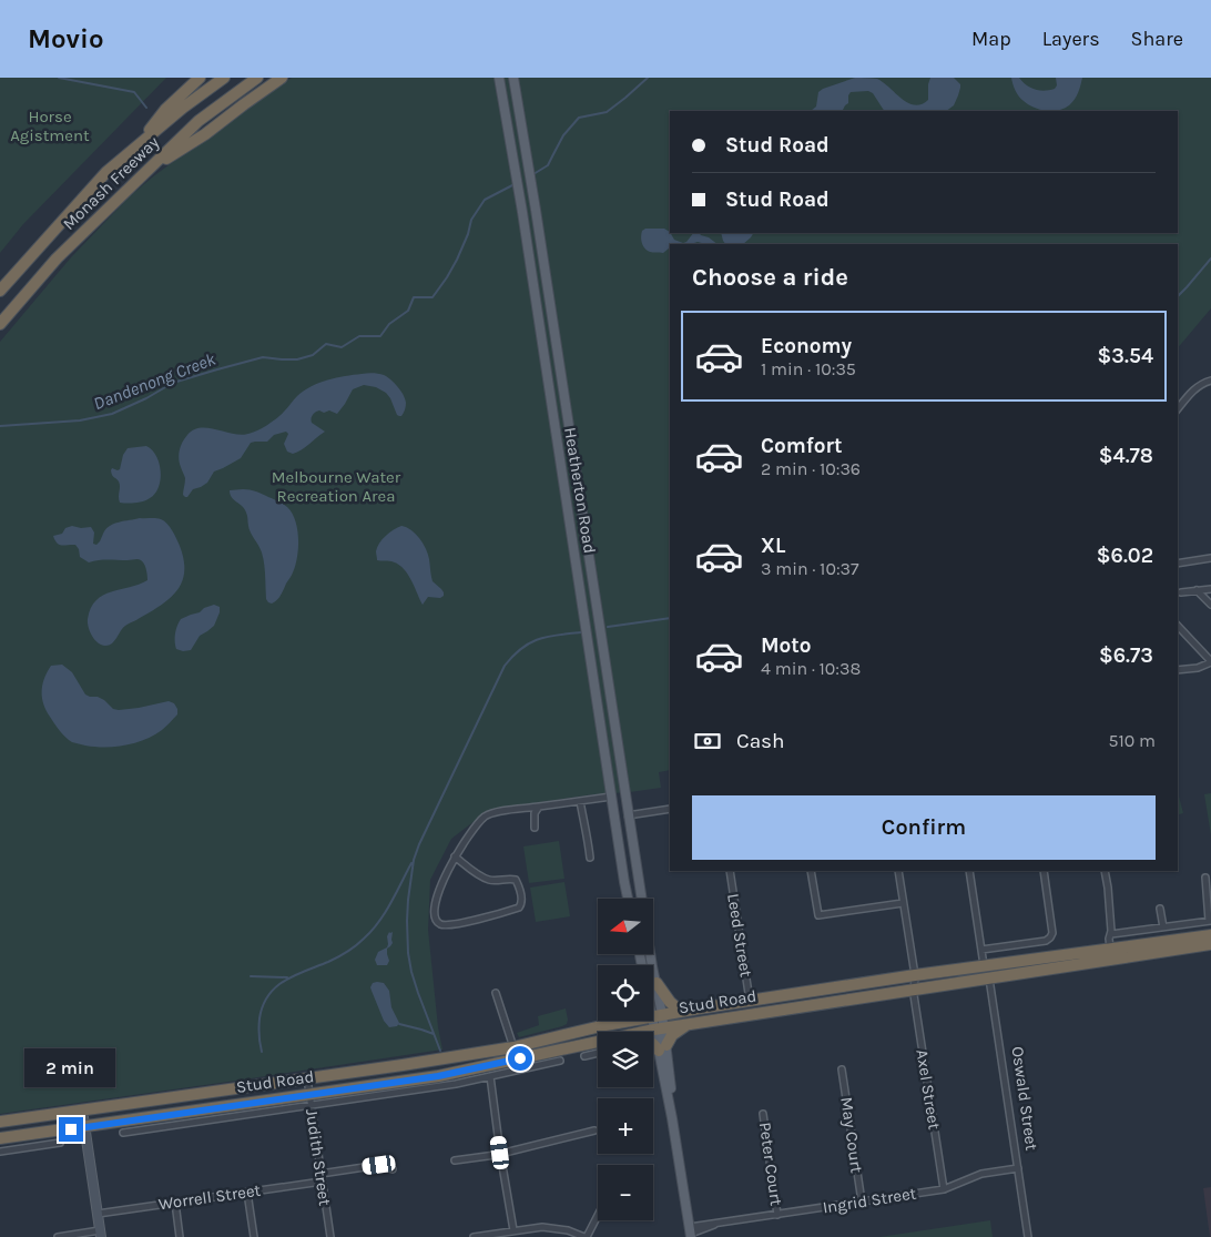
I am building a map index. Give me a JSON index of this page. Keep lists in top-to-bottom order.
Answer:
{
  "streets": {
    "highway": ["Monash Freeway", "Stud Road", "Oswald Street"],
    "main road": ["Heatherton Road"],
    "street": [
      "Leed Street",
      "Axel Street",
      "May Court",
      "Judith Street",
      "Peter Court",
      "Worrell Street",
      "Ingrid Street"
    ]
  },
  "crossings": [
    ["Heatherton Road", "Stud Road"],
    ["Heatherton Road", "Ingrid Street"],
    ["Leed Street", "Stud Road"],
    ["Stud Road", "Axel Street"],
    ["Stud Road", "Oswald Street"],
    ["Stud Road", "Judith Street"],
    ["Axel Street", "Ingrid Street"],
    ["Oswald Street", "Ingrid Street"],
    ["May Court", "Ingrid Street"],
    ["Judith Street", "Worrell Street"],
    ["Peter Court", "Ingrid Street"]
  ],
  "water": ["Dandenong Creek"],
  "parks": ["Horse Agistment", "Melbourne Water Recreation Area"],
  "north": "left",
  "page": {
    "header": "Movio",
    "nav": ["Map", "Layers", "Share"],
    "banner": ["Stud Road", "Stud Road"],
    "heading": "Choose a ride",
    "list": [
      {
        "name": "Economy",
        "note": "1 min · 10:35",
        "value": "$3.54"
      },
      {
        "name": "Comfort",
        "note": "2 min · 10:36",
        "value": "$4.78"
      },
      {
        "name": "XL",
        "note": "3 min · 10:37",
        "value": "$6.02"
      },
      {
        "name": "Moto",
        "note": "4 min · 10:38",
        "value": "$6.73"
      }
    ],
    "pay": ["Cash", "510 m"],
    "buttons": "Confirm",
    "map_buttons": ["+", "−"],
    "bubble": "2 min"
  }
}
